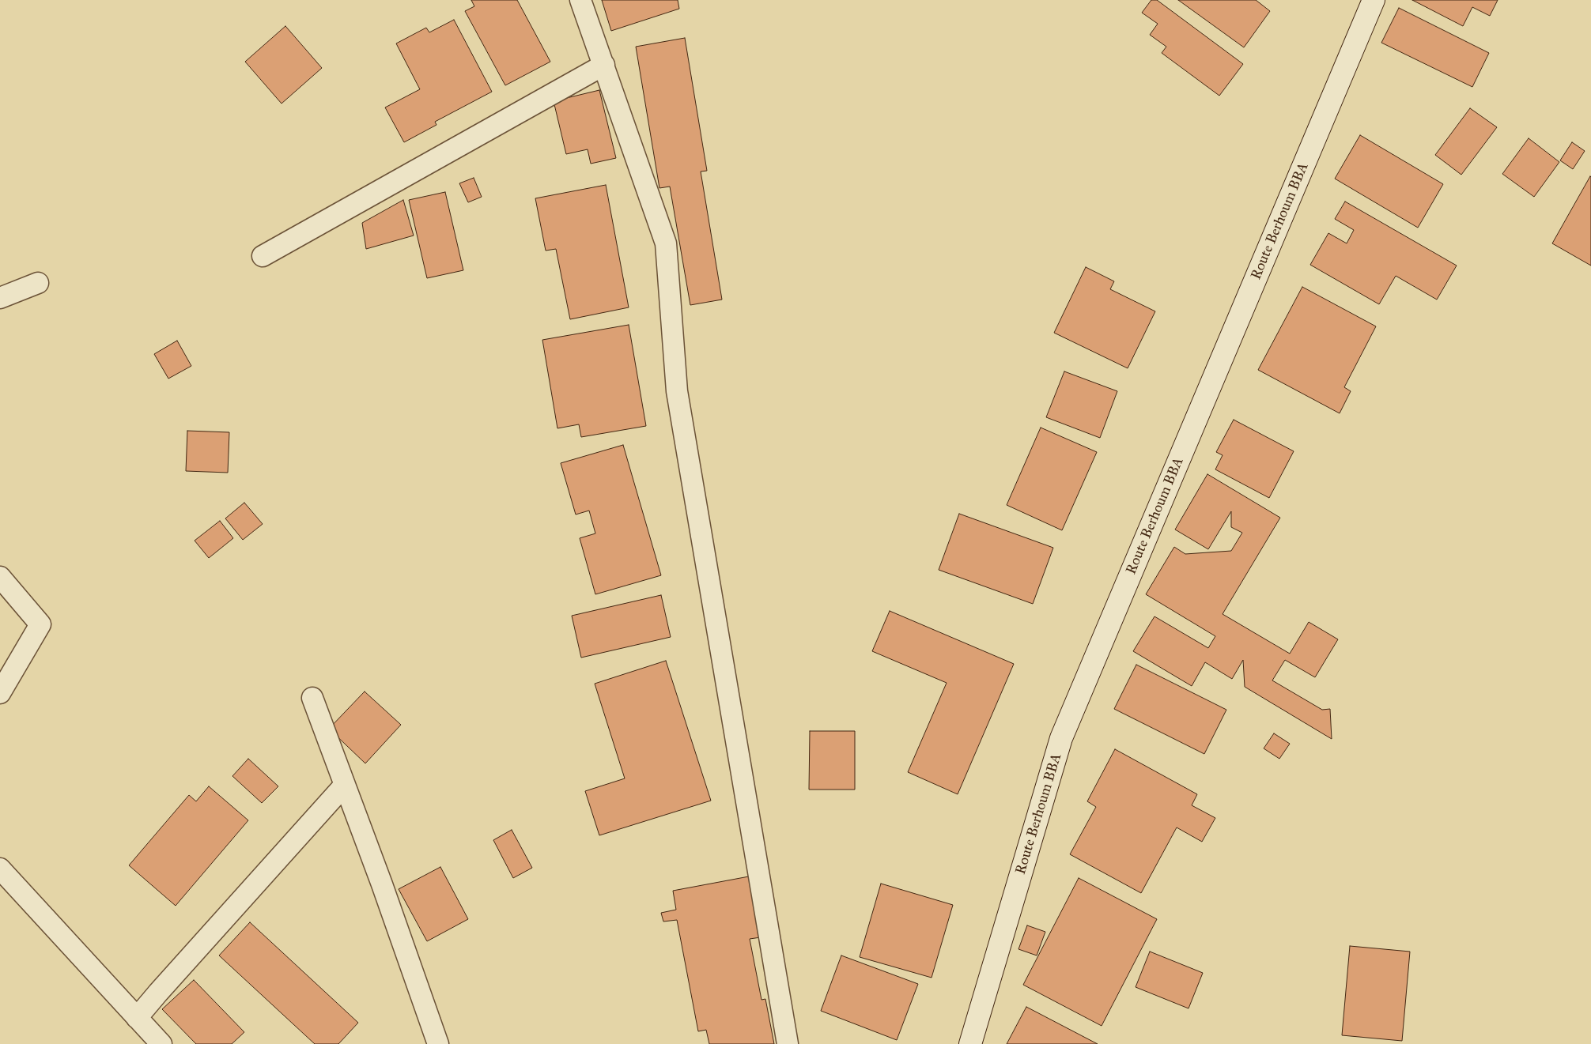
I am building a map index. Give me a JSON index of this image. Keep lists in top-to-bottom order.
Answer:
{
  "streets": {
    "main road": ["Route Berhoum BBA"]
  }
}
